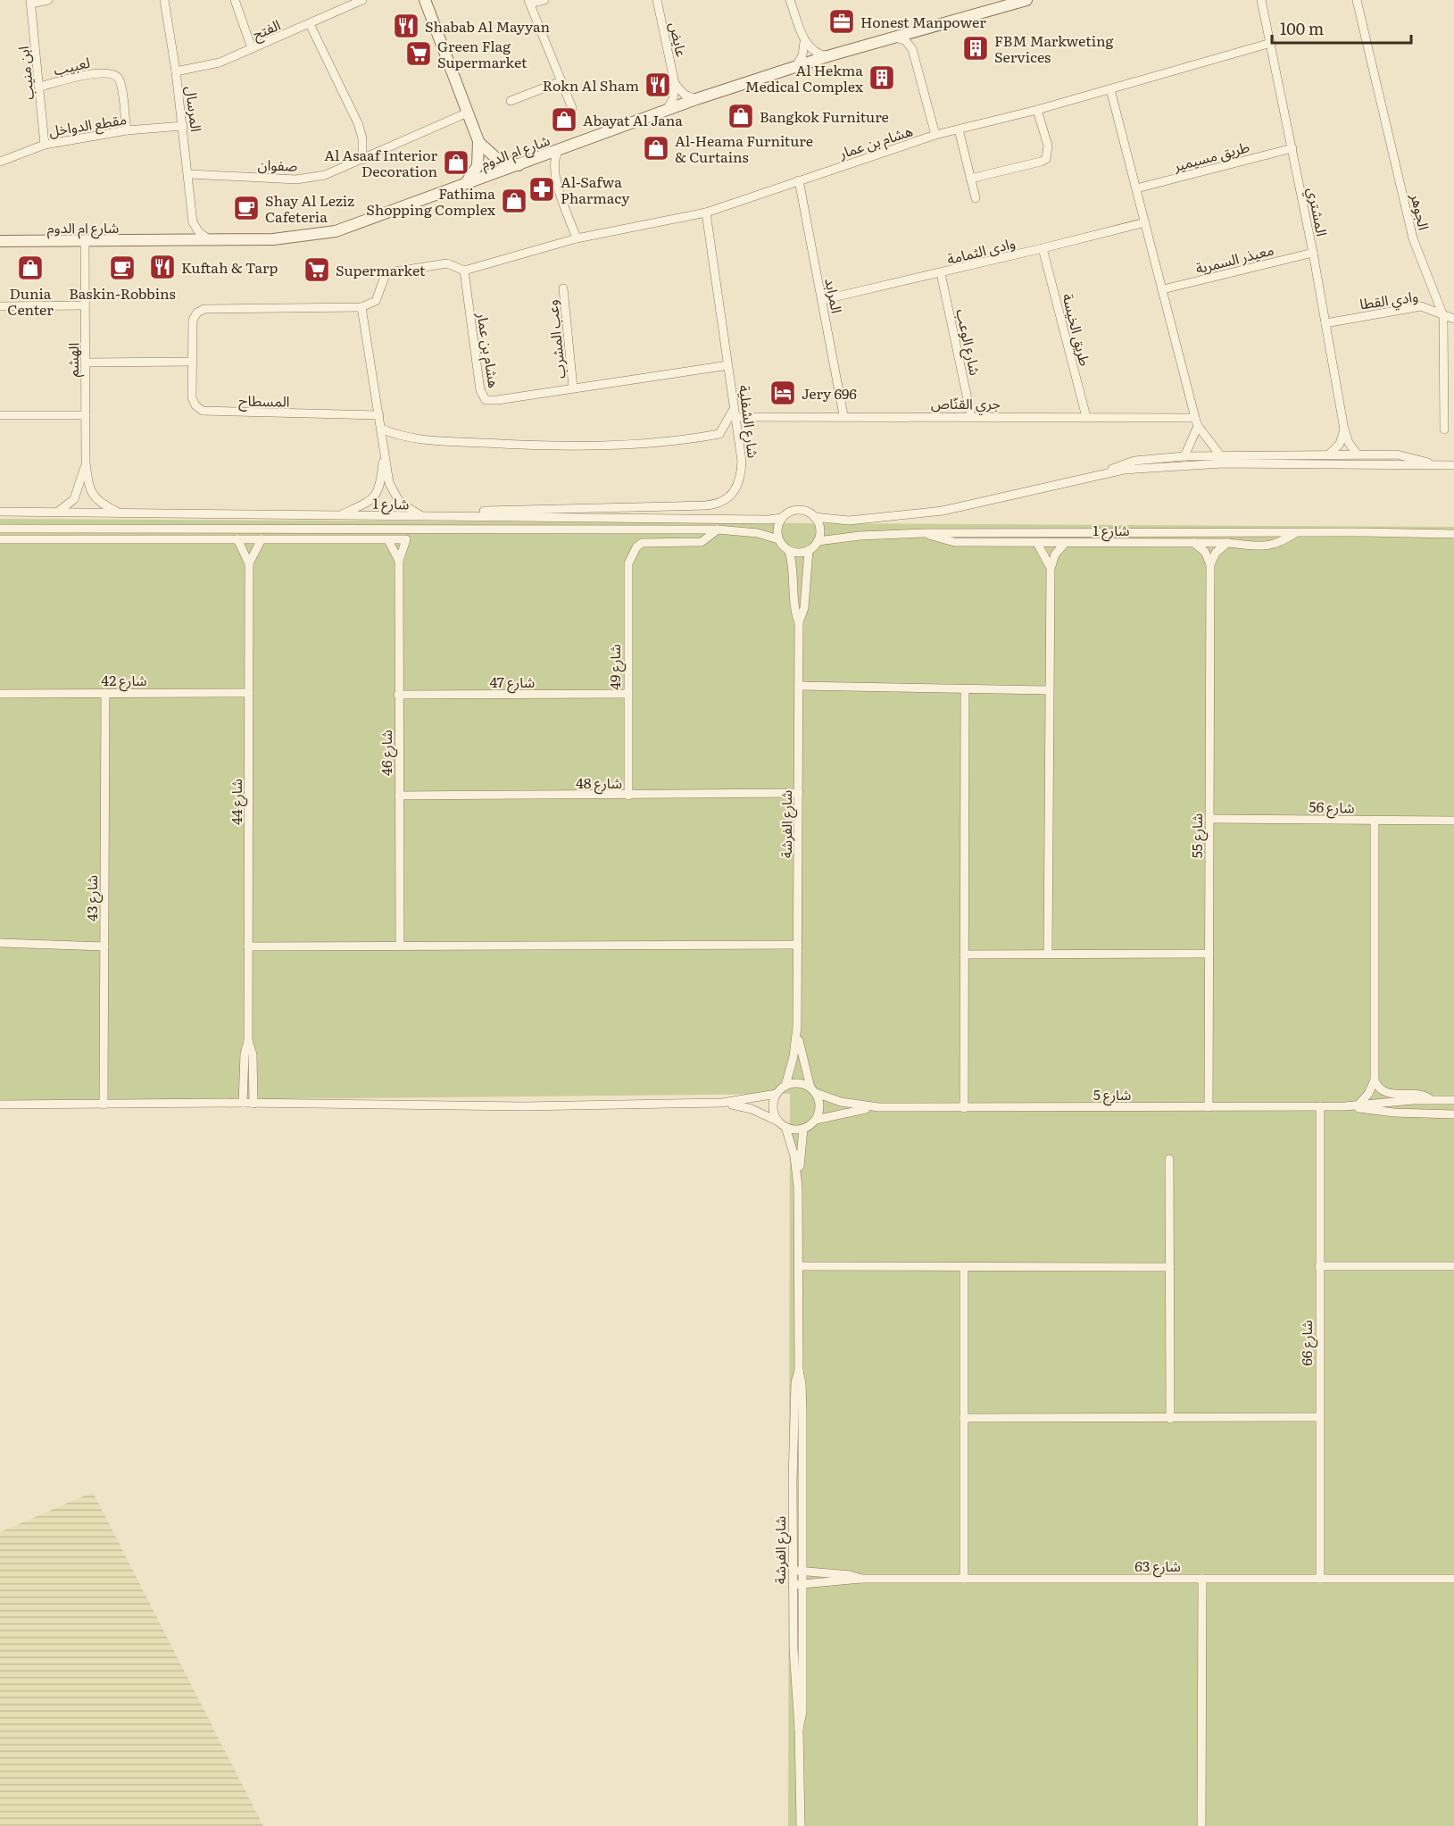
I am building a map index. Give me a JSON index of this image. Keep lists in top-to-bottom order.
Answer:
{
  "streets": {
    "street": [
      "الفتح",
      "عايض",
      "لعبيب",
      "ابن منيب",
      "المرسال",
      "مقطع الدواخل",
      "هشام بن عمار",
      "شارع ام الدوم",
      "طريق مسيمير",
      "صفوان",
      "المشتري",
      "الجوهر",
      "وادى الثمامة",
      "معيذر السمرية",
      "المرابد",
      "وادي القطا",
      "طريق الخيسة",
      "وعب المشرب",
      "شارع الوعب",
      "الهشم",
      "المسطاح",
      "جري القنّاص",
      "شارع الشفلية",
      "شارع 1",
      "شارع 49",
      "شارع 42",
      "شارع 47",
      "شارع 46",
      "شارع 48",
      "شارع 44",
      "شارع 56",
      "شارع الفرشة",
      "شارع 55",
      "شارع 43",
      "شارع 5",
      "شارع 66",
      "شارع 63"
    ]
  },
  "crossings": [
    ["الفتح", "المرسال"],
    ["عايض", "شارع ام الدوم"],
    ["لعبيب", "ابن منيب"],
    ["لعبيب", "مقطع الدواخل"],
    ["ابن منيب", "مقطع الدواخل"],
    ["المرسال", "مقطع الدواخل"],
    ["المرسال", "صفوان"],
    ["هشام بن عمار", "شارع ام الدوم"],
    ["هشام بن عمار", "المشتري"],
    ["هشام بن عمار", "المرابد"],
    ["هشام بن عمار", "وعب المشرب"],
    ["هشام بن عمار", "شارع الشفلية"],
    ["شارع ام الدوم", "الهشم"],
    ["طريق مسيمير", "المشتري"],
    ["المشتري", "معيذر السمرية"],
    ["المشتري", "وادي القطا"],
    ["الجوهر", "وادي القطا"],
    ["وادى الثمامة", "المرابد"],
    ["وادى الثمامة", "طريق الخيسة"],
    ["وادى الثمامة", "شارع الوعب"],
    ["المرابد", "جري القنّاص"],
    ["طريق الخيسة", "جري القنّاص"],
    ["شارع الوعب", "جري القنّاص"],
    ["الهشم", "شارع 1"],
    ["جري القنّاص", "شارع الشفلية"],
    ["شارع الشفلية", "شارع 1"],
    ["شارع 1", "شارع 49"],
    ["شارع 1", "شارع الفرشة"],
    ["شارع 49", "شارع 47"],
    ["شارع 49", "شارع 48"],
    ["شارع 42", "شارع 44"],
    ["شارع 42", "شارع 43"],
    ["شارع 47", "شارع 46"],
    ["شارع 46", "شارع 48"],
    ["شارع 48", "شارع الفرشة"],
    ["شارع 56", "شارع 55"],
    ["شارع الفرشة", "شارع 5"],
    ["شارع الفرشة", "شارع 63"],
    ["شارع 55", "شارع 5"],
    ["شارع 5", "شارع 66"],
    ["شارع 66", "شارع 63"]
  ],
  "places": {
    "office": ["Honest Manpower"],
    "restaurant": ["Shabab Al Mayyan", "Rokn Al Sham", "Kuftah & Tarp"],
    "building": ["FBM Markweting Services", "Al Hekma Medical Complex"],
    "supermarket": ["Green Flag Supermarket", "Supermarket"],
    "shop": [
      "Bangkok Furniture",
      "Abayat Al Jana",
      "Al-Heama Furniture & Curtains",
      "Al Asaaf Interior Decoration",
      "Fathima Shopping Complex",
      "Dunia Center"
    ],
    "pharmacy": ["Al-Safwa Pharmacy"],
    "cafe": ["Shay Al Leziz Cafeteria", "Baskin-Robbins"],
    "hotel": ["Jery 696"]
  },
  "scale_bar": "100 m"
}
